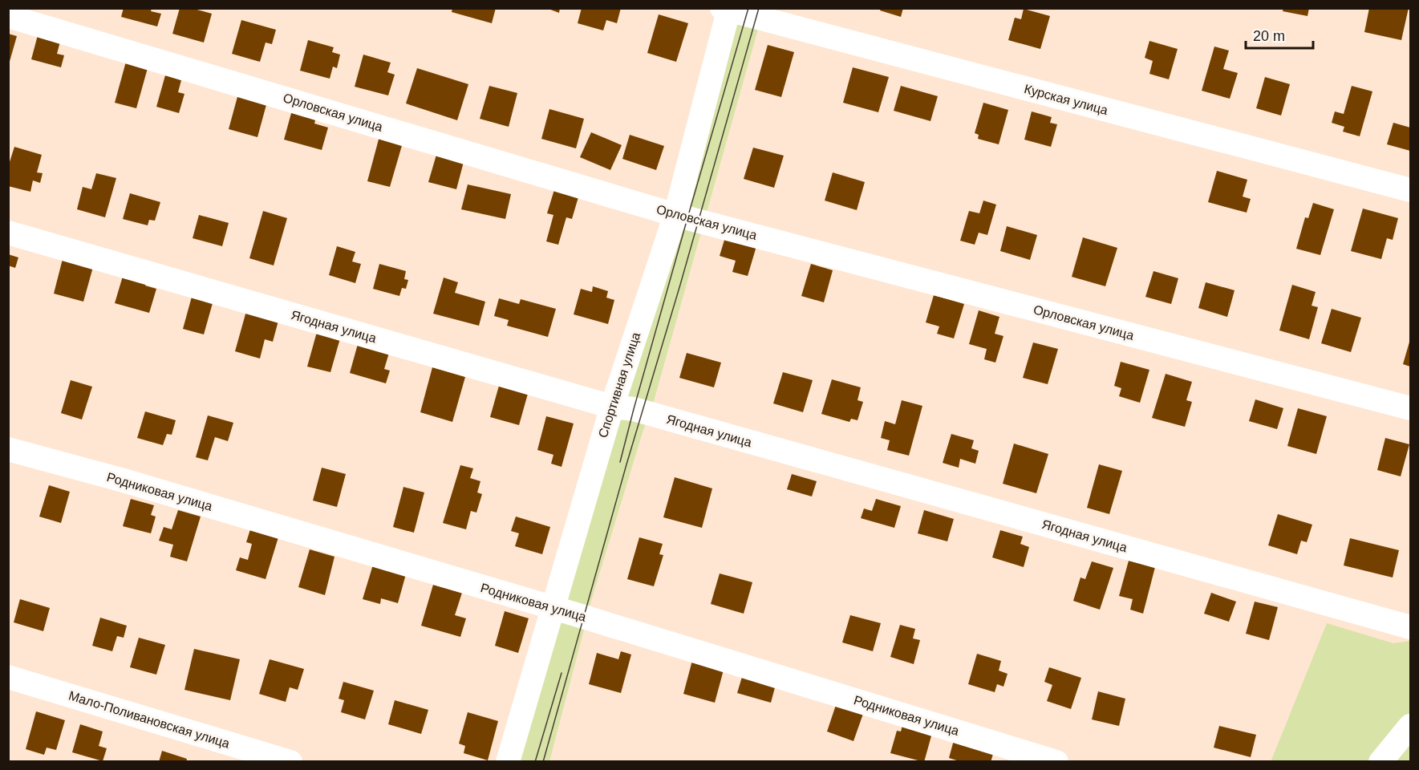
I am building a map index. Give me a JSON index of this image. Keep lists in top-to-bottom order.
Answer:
{
  "streets": {
    "street": [
      "Курская улица",
      "Орловская улица",
      "Ягодная улица",
      "Спортивная улица",
      "Родниковая улица",
      "Мало-Поливановская улица"
    ]
  },
  "crossings": [
    ["Курская улица", "Спортивная улица"],
    ["Орловская улица", "Спортивная улица"],
    ["Ягодная улица", "Спортивная улица"],
    ["Спортивная улица", "Родниковая улица"]
  ],
  "scale_bar": "20 m"
}
